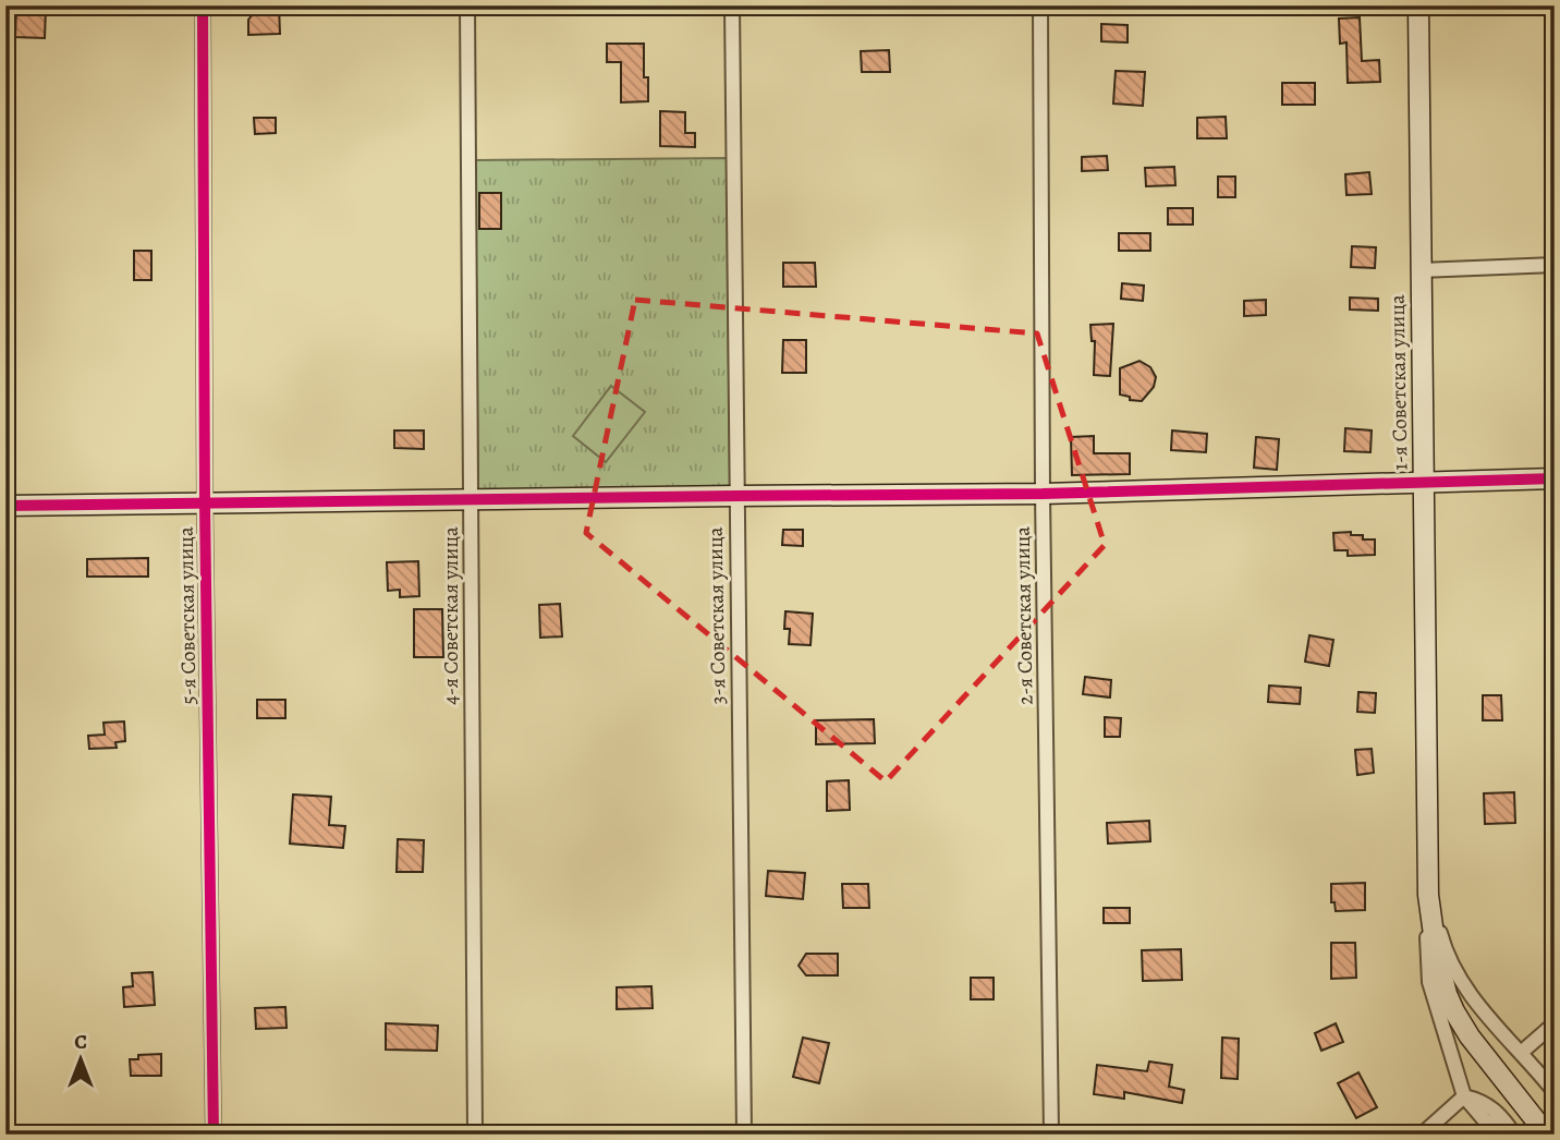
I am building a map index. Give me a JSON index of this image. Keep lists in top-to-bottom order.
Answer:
{
  "streets": {
    "street": [
      "1-я Советская улица",
      "5-я Советская улица",
      "4-я Советская улица",
      "3-я Советская улица",
      "2-я Советская улица"
    ]
  },
  "north": "top"
}
